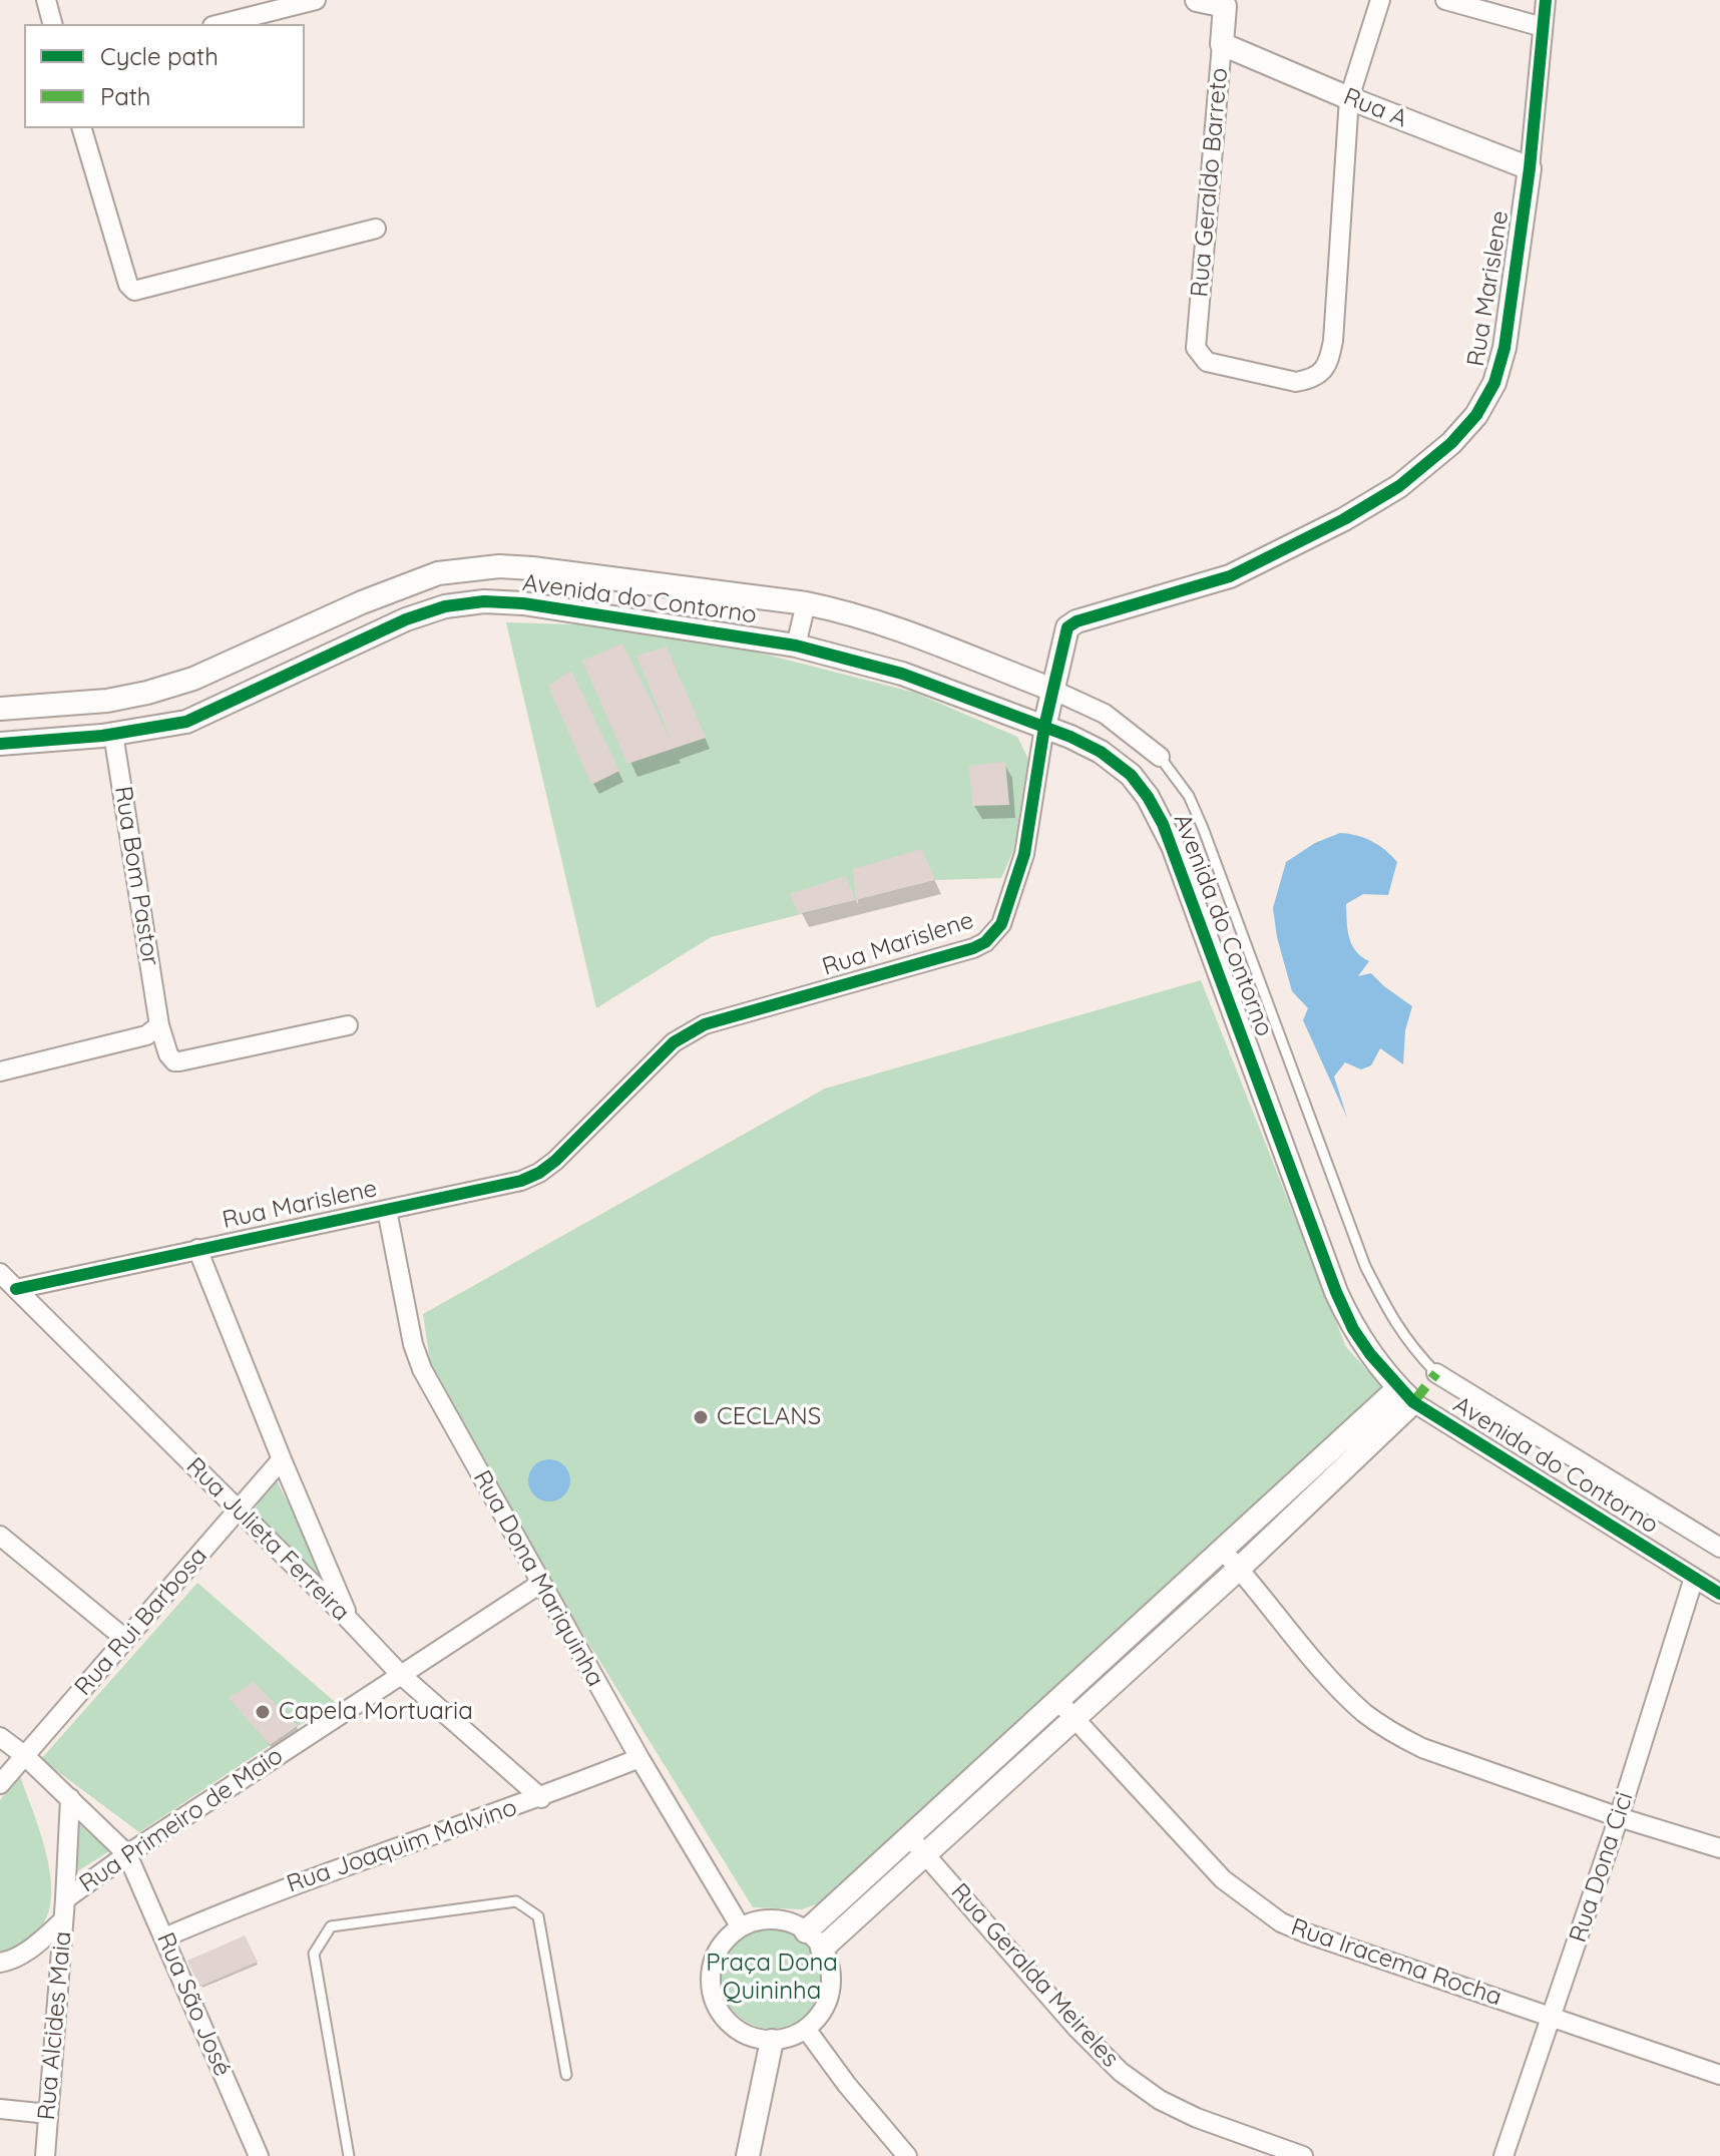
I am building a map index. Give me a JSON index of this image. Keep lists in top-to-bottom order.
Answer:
{
  "streets": {
    "street": [
      "Rua A",
      "Rua Geraldo Barreto",
      "Rua Marislene",
      "Avenida do Contorno",
      "Rua Bom Pastor",
      "Rua Julieta Ferreira",
      "Rua Dona Mariquinha",
      "Rua Rui Barbosa",
      "Rua Primeiro de Maio",
      "Rua Joaquim Malvino",
      "Rua Dona Cici",
      "Rua Iracema Rocha",
      "Rua Geralda Meireles",
      "Rua São José",
      "Rua Alcides Maia"
    ]
  },
  "crossings": [
    ["Rua A", "Rua Geraldo Barreto"],
    ["Rua A", "Rua Marislene"],
    ["Rua Marislene", "Avenida do Contorno"],
    ["Rua Marislene", "Rua Julieta Ferreira"],
    ["Rua Marislene", "Rua Dona Mariquinha"],
    ["Avenida do Contorno", "Rua Bom Pastor"],
    ["Avenida do Contorno", "Rua Dona Cici"],
    ["Rua Julieta Ferreira", "Rua Rui Barbosa"],
    ["Rua Julieta Ferreira", "Rua Primeiro de Maio"],
    ["Rua Julieta Ferreira", "Rua Joaquim Malvino"],
    ["Rua Dona Mariquinha", "Rua Primeiro de Maio"],
    ["Rua Dona Mariquinha", "Rua Joaquim Malvino"],
    ["Rua Primeiro de Maio", "Rua São José"],
    ["Rua Primeiro de Maio", "Rua Alcides Maia"],
    ["Rua Joaquim Malvino", "Rua São José"],
    ["Rua Dona Cici", "Rua Iracema Rocha"]
  ],
  "parks": ["Praça Dona Quininha"],
  "places": ["CECLANS", "Capela Mortuaria"],
  "legend": ["Cycle path", "Path"]
}
